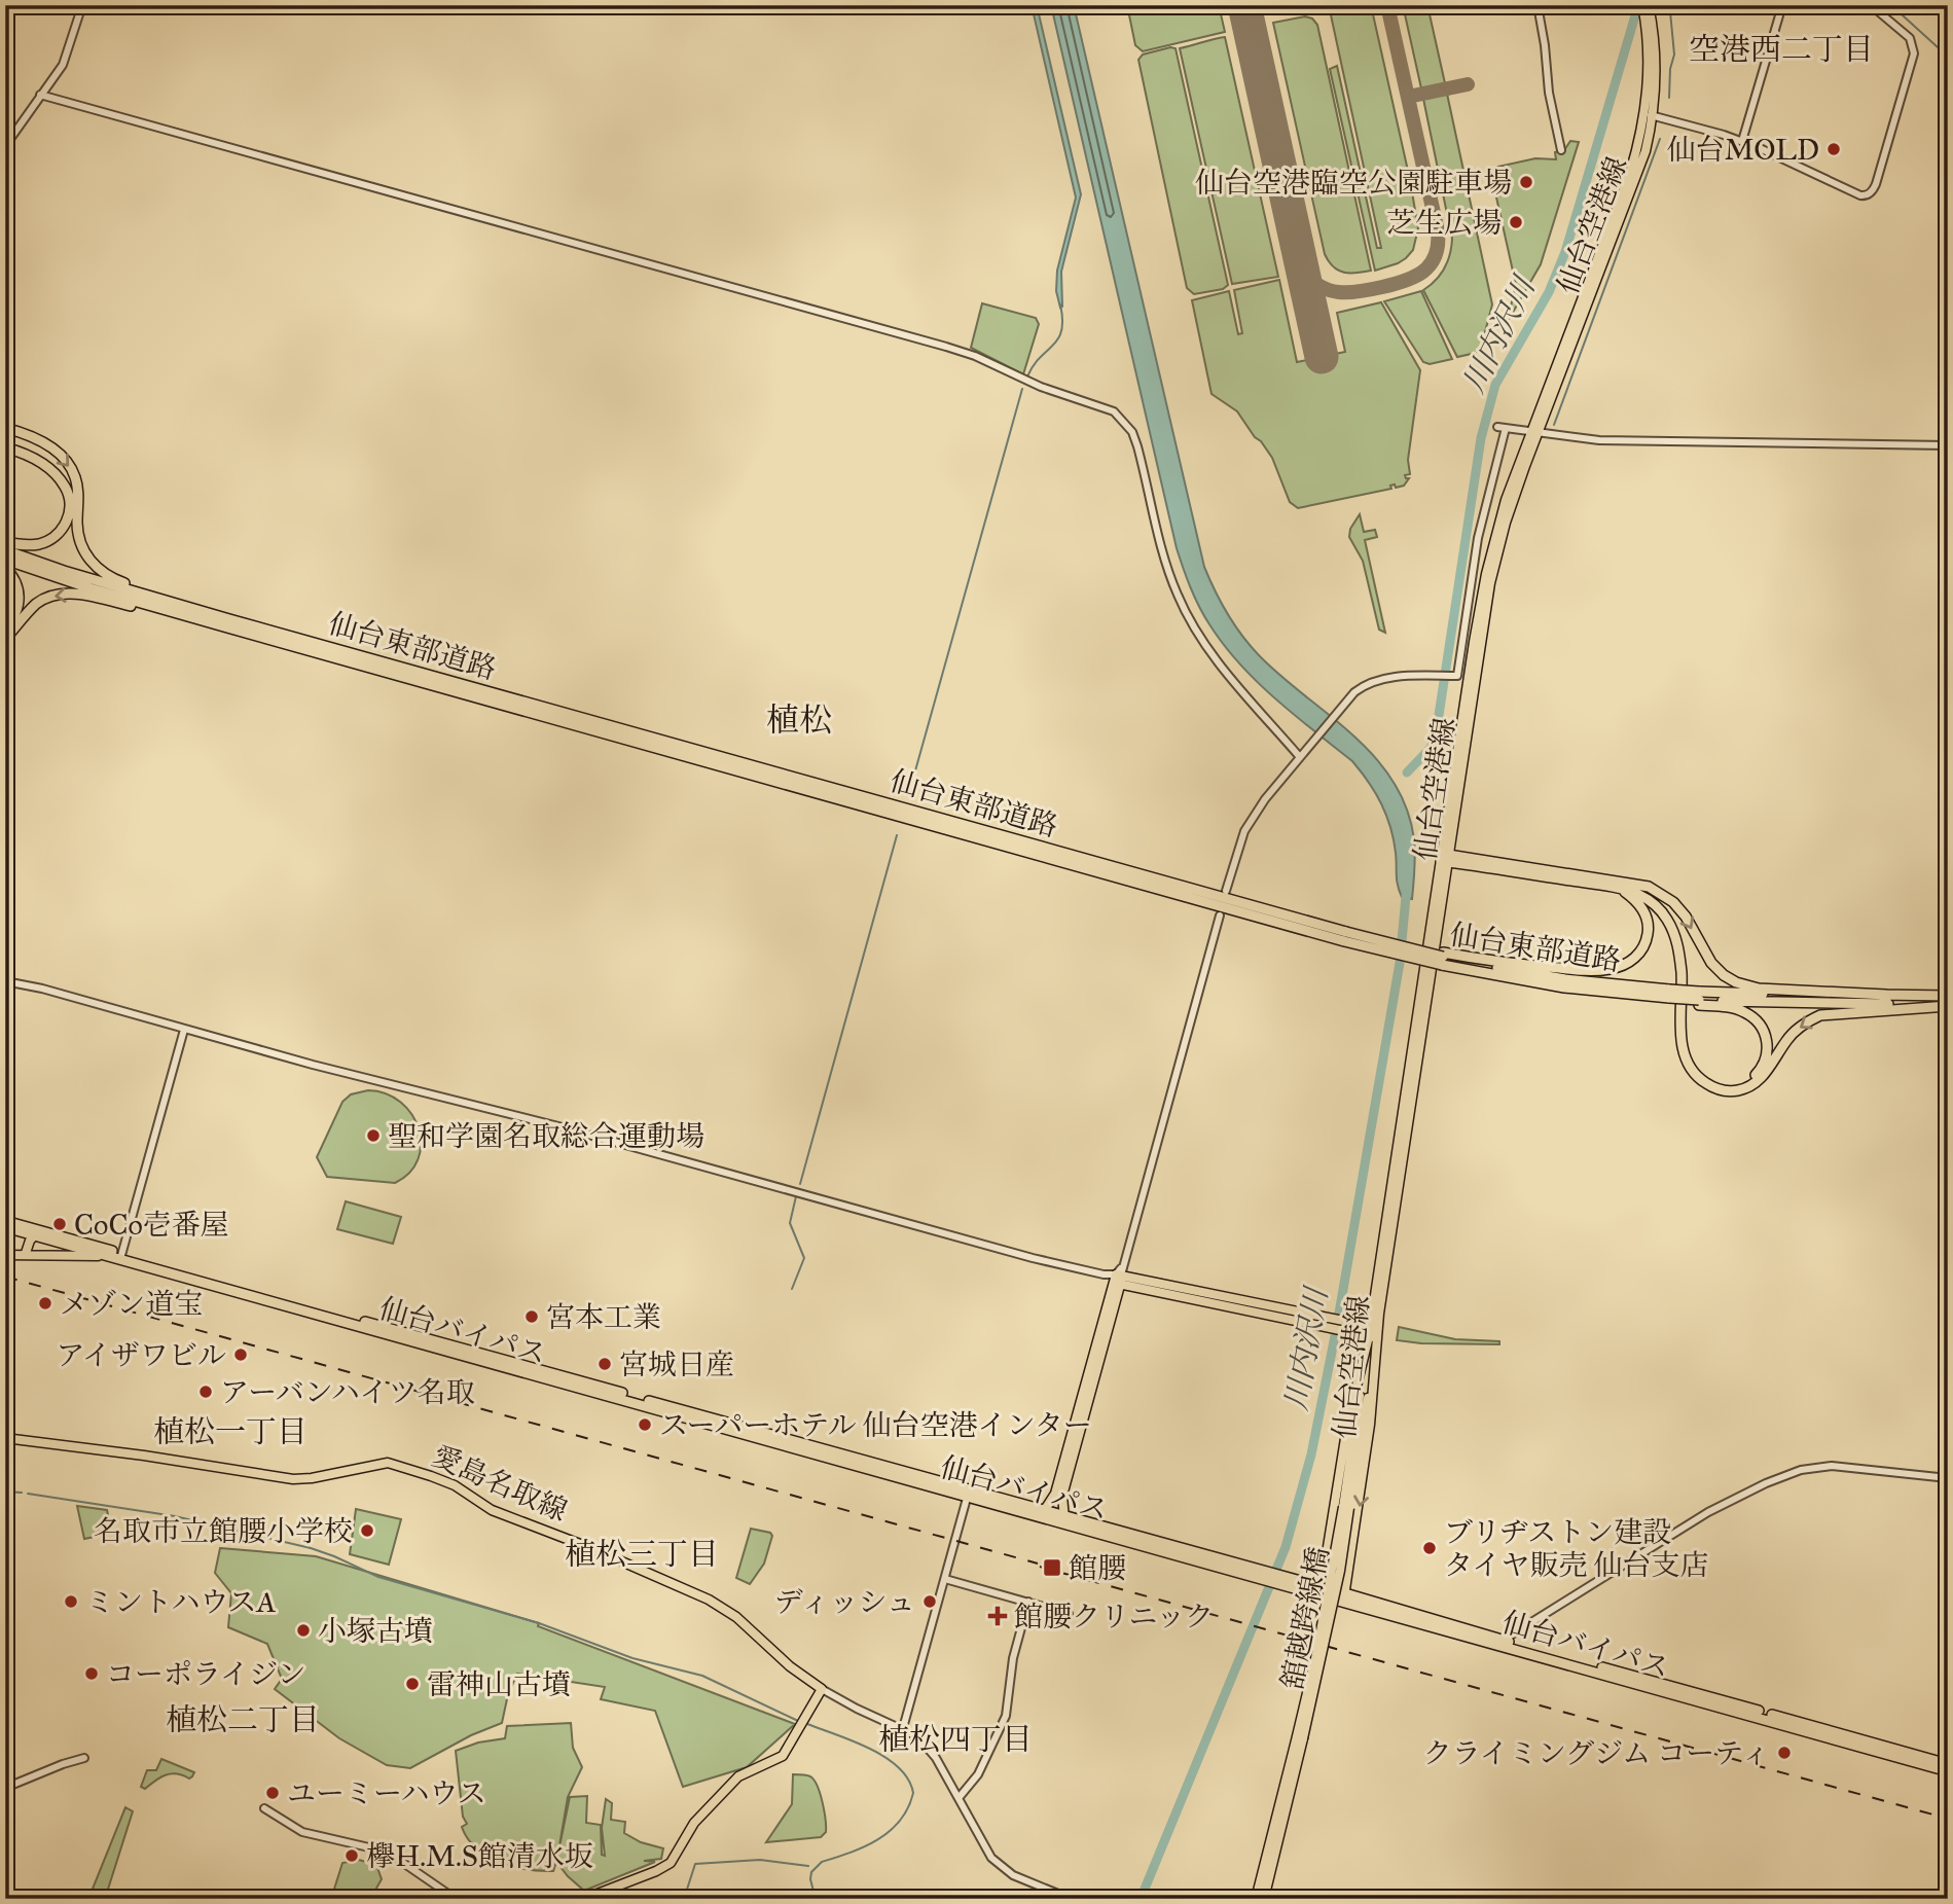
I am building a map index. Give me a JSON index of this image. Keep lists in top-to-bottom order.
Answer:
{
  "streets": {
    "highway": ["仙台東部道路", "仙台バイパス"],
    "main road": ["仙台空港線", "愛島名取線", "舘越跨線橋"]
  },
  "crossings": [
    ["仙台空港線", "仙台バイパス"]
  ],
  "districts": [
    "空港西二丁目",
    "植松",
    "植松一丁目",
    "植松三丁目",
    "植松二丁目",
    "植松四丁目"
  ],
  "water": ["川内沢川"],
  "places": {
    "other": [
      "仙台MOLD",
      "仙台空港臨空公園駐車場",
      "芝生広場",
      "聖和学園名取総合運動場",
      "CoCo壱番屋",
      "メゾン道宝",
      "宮本工業",
      "アイザワビル",
      "宮城日産",
      "アーバンハイツ名取",
      "スーパーホテル 仙台空港インター",
      "名取市立館腰小学校",
      "ブリヂストン建設 タイヤ販売 仙台支店",
      "ミントハウスA",
      "ディッシュ",
      "小塚古墳",
      "コーポライジン",
      "雷神山古墳",
      "クライミングジム コーティ",
      "ユーミーハウス",
      "欅H.M.S館清水坂"
    ],
    "transit": ["館腰"],
    "health": ["館腰クリニック"]
  }
}
